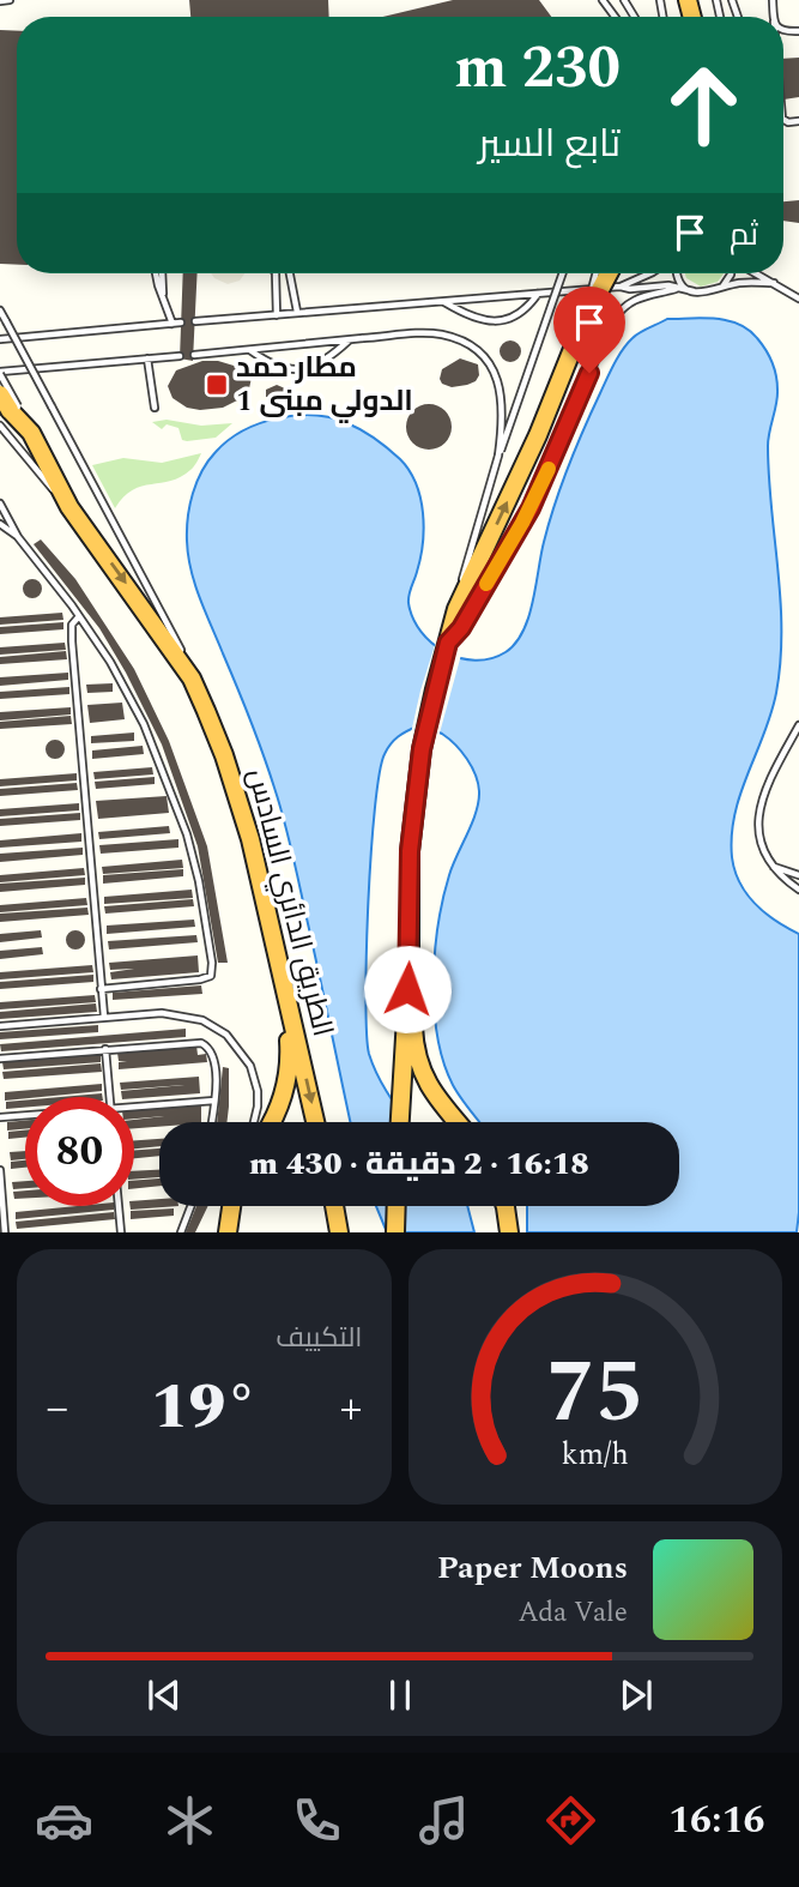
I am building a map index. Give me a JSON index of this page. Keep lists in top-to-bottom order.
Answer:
{
  "streets": {
    "highway": ["الطريق الدائري السادس"]
  },
  "places": {
    "transit": ["مطار حمد الدولي مبنى 1"]
  },
  "page": {
    "turn": ["230 m", "تابع السير"],
    "then": "ثم",
    "limit": "80",
    "trip": "16:18 · 2 دقيقة · 430 m",
    "tile": "التكييف",
    "heat": ["−", "19°", "+"],
    "song": ["Paper Moons", "Ada Vale"],
    "tabs": "16:16",
    "gauge": ["75", "km/h"]
  }
}
